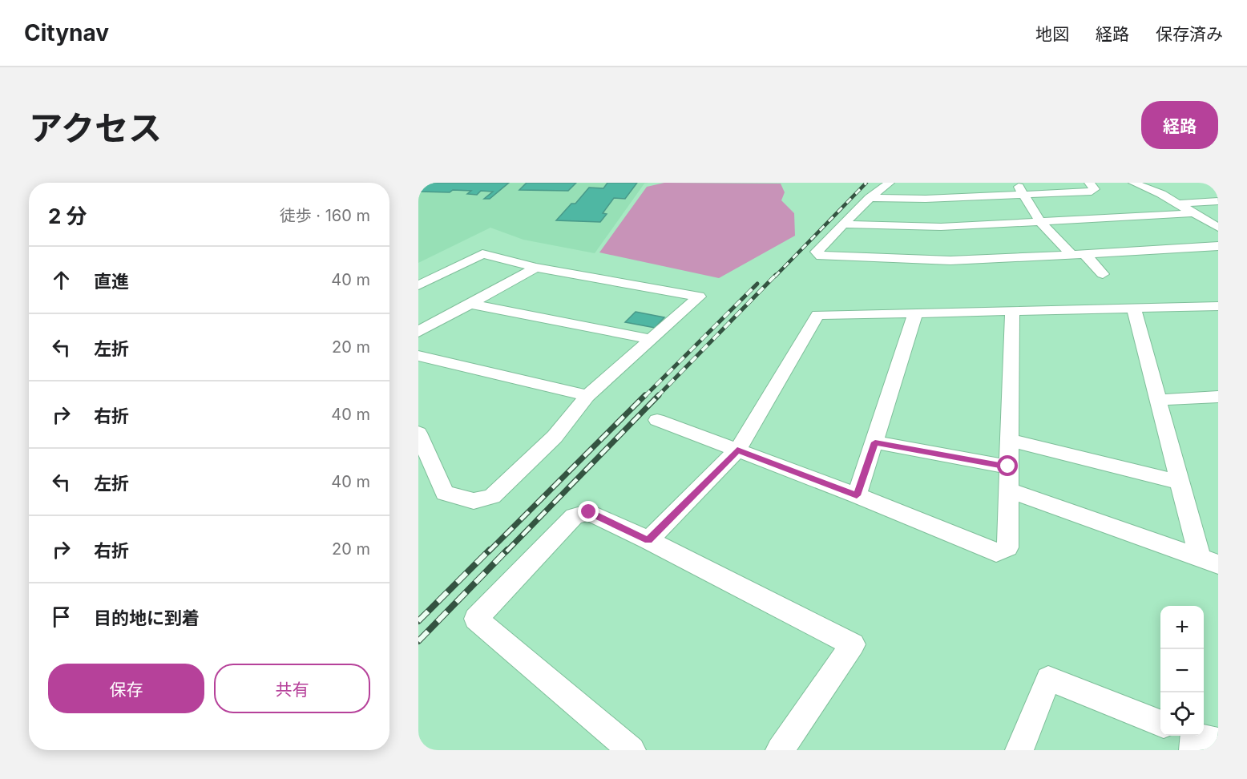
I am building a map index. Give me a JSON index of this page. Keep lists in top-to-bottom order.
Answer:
{
  "page": {
    "header": "Citynav",
    "nav": ["地図", "経路", "保存済み"],
    "title": "アクセス",
    "buttons": [
      "経路",
      ["保存", "共有"]
    ],
    "heading": ["2 分", "徒歩 · 160 m"],
    "list": [
      ["直進", "40 m"],
      ["左折", "20 m"],
      ["右折", "40 m"],
      ["左折", "40 m"],
      ["右折", "20 m"],
      "目的地に到着"
    ],
    "map_buttons": ["+", "−"]
  }
}
